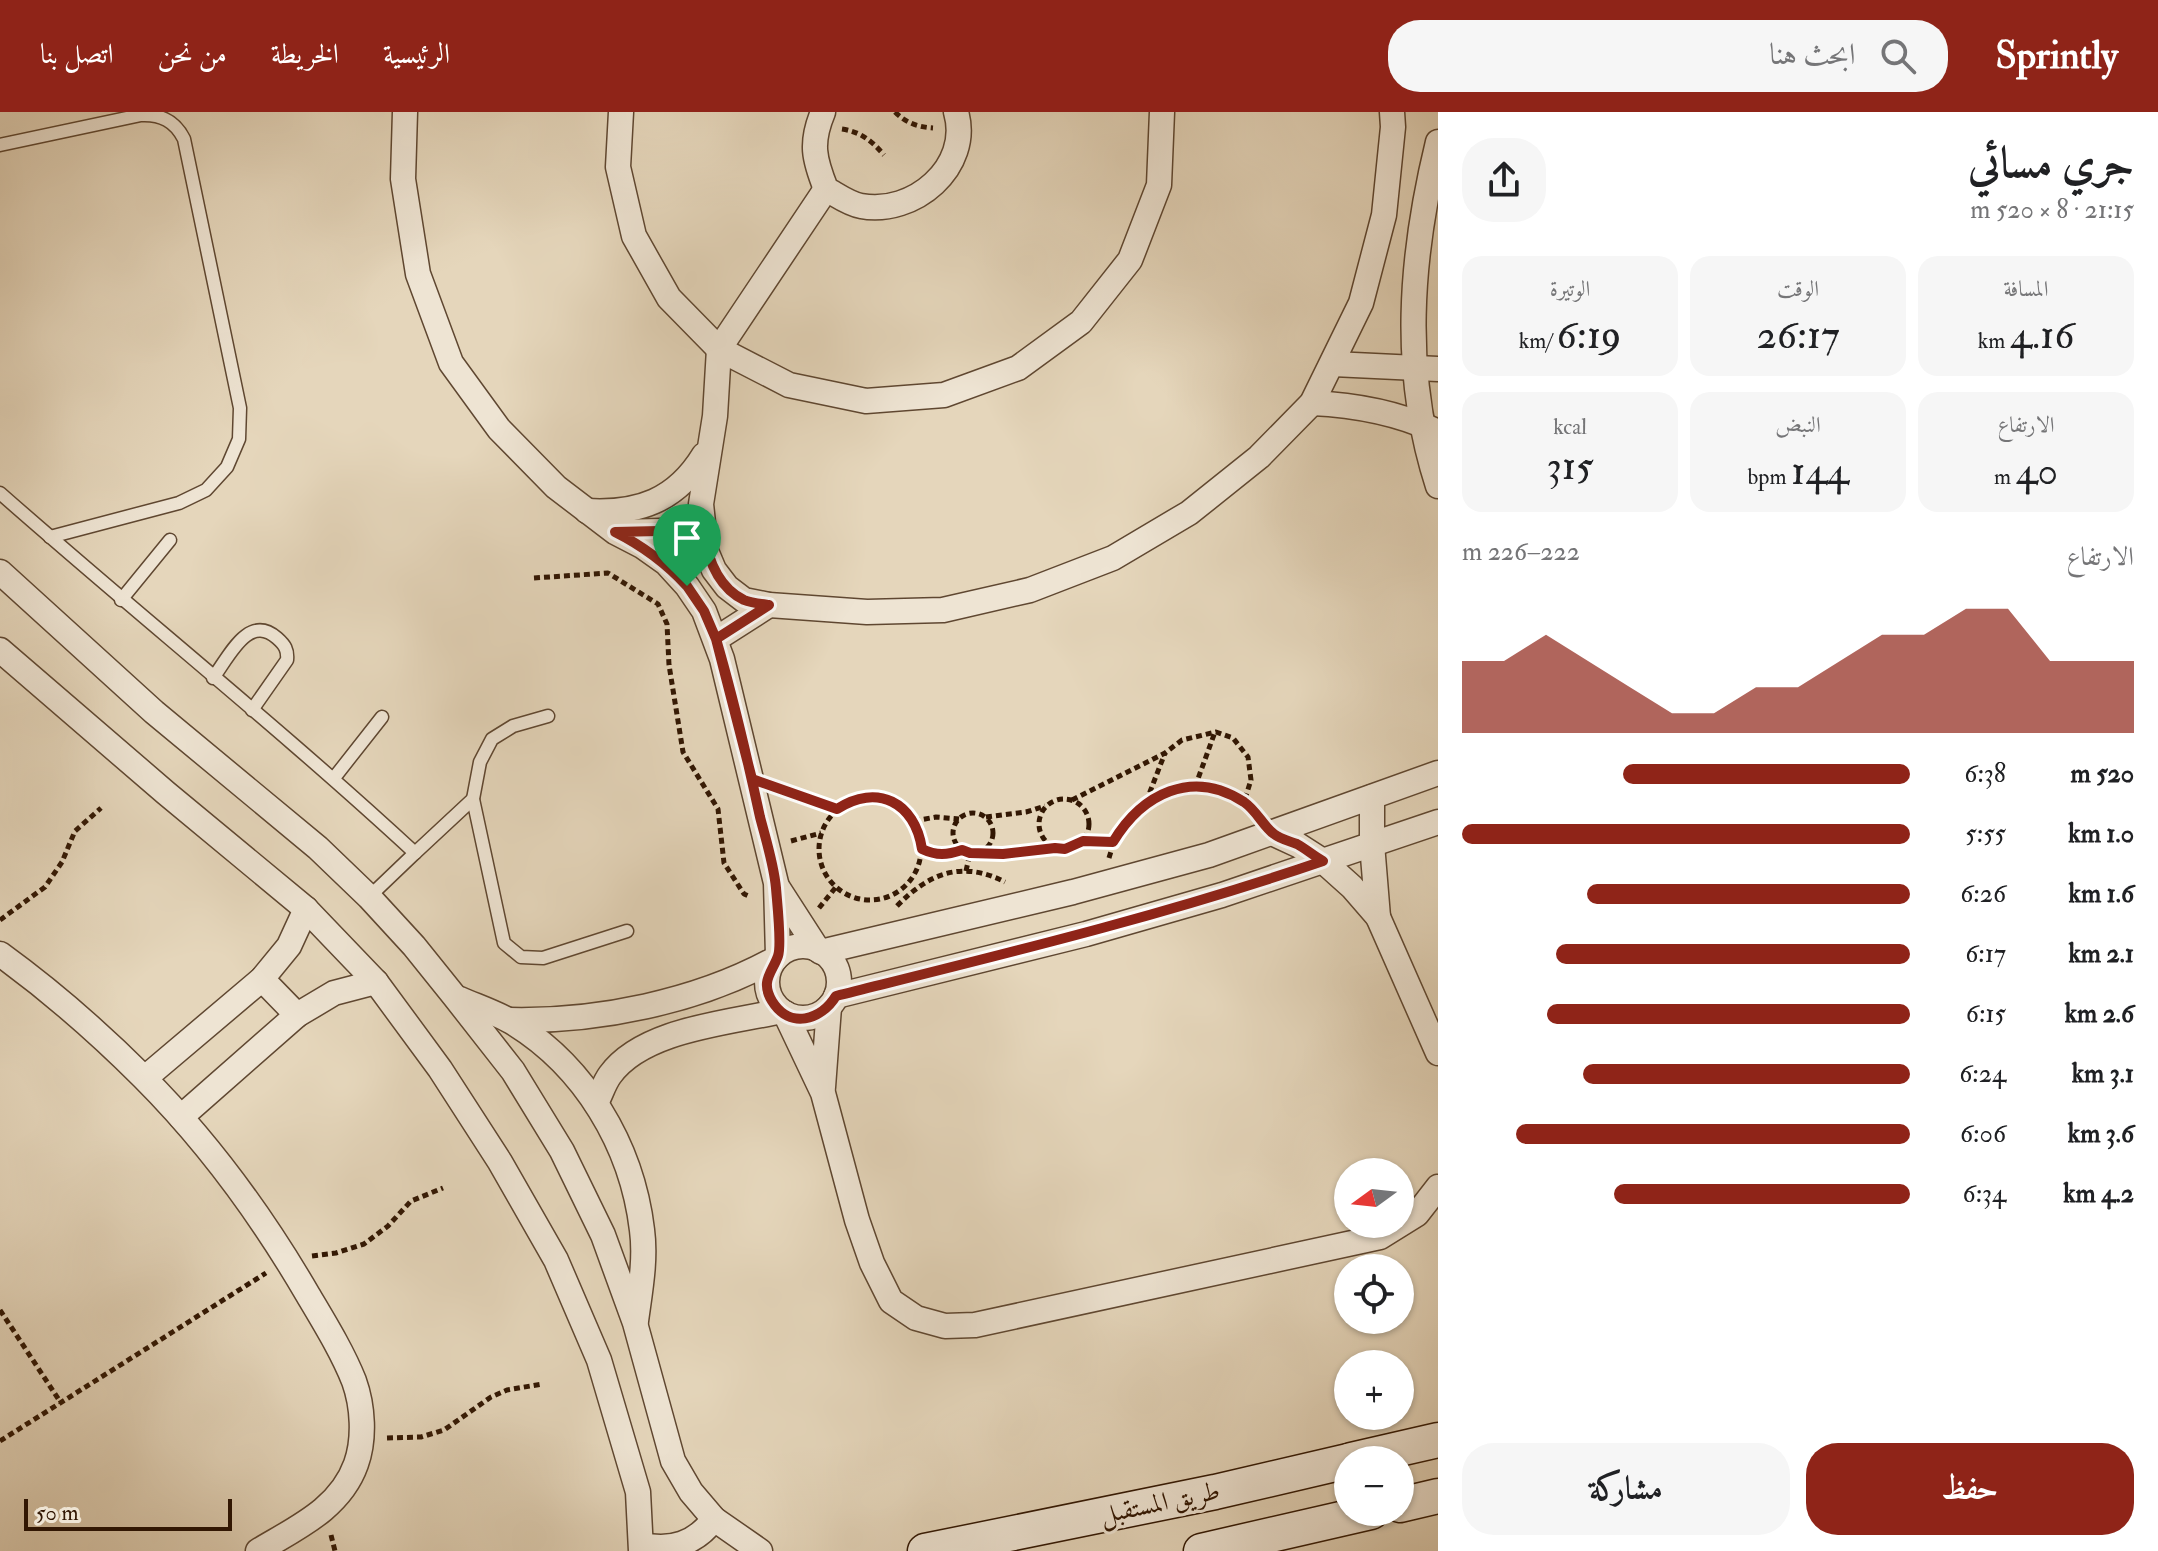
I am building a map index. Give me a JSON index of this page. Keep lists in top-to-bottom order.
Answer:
{
  "streets": {
    "main road": ["طريق المستقبل"]
  },
  "scale_bar": "50 m",
  "north": "left",
  "page": {
    "header": "Sprintly",
    "search": "ابحث هنا",
    "nav": [
      "الرئيسية",
      "الخريطة",
      "من نحن",
      "اتصل بنا"
    ],
    "heading": ["جري مسائي", "21:15 · 8 × 520 m"],
    "stats": [
      ["المسافة", "4.16 km"],
      ["الوقت", "26:17"],
      ["الوتيرة", "6:19 /km"],
      ["الارتفاع", "40 m"],
      ["النبض", "144 bpm"],
      ["kcal", "315"]
    ],
    "chart": ["الارتفاع", "222–226 m"],
    "list": [
      {
        "name": "520 m",
        "note": "6:38"
      },
      {
        "name": "1.0 km",
        "note": "5:55"
      },
      {
        "name": "1.6 km",
        "note": "6:26"
      },
      {
        "name": "2.1 km",
        "note": "6:17"
      },
      {
        "name": "2.6 km",
        "note": "6:15"
      },
      {
        "name": "3.1 km",
        "note": "6:24"
      },
      {
        "name": "3.6 km",
        "note": "6:06"
      },
      {
        "name": "4.2 km",
        "note": "6:34"
      }
    ],
    "map_buttons": ["+", "−"],
    "buttons": ["حفظ", "مشاركة"],
    "scale": "50 m"
  }
}
